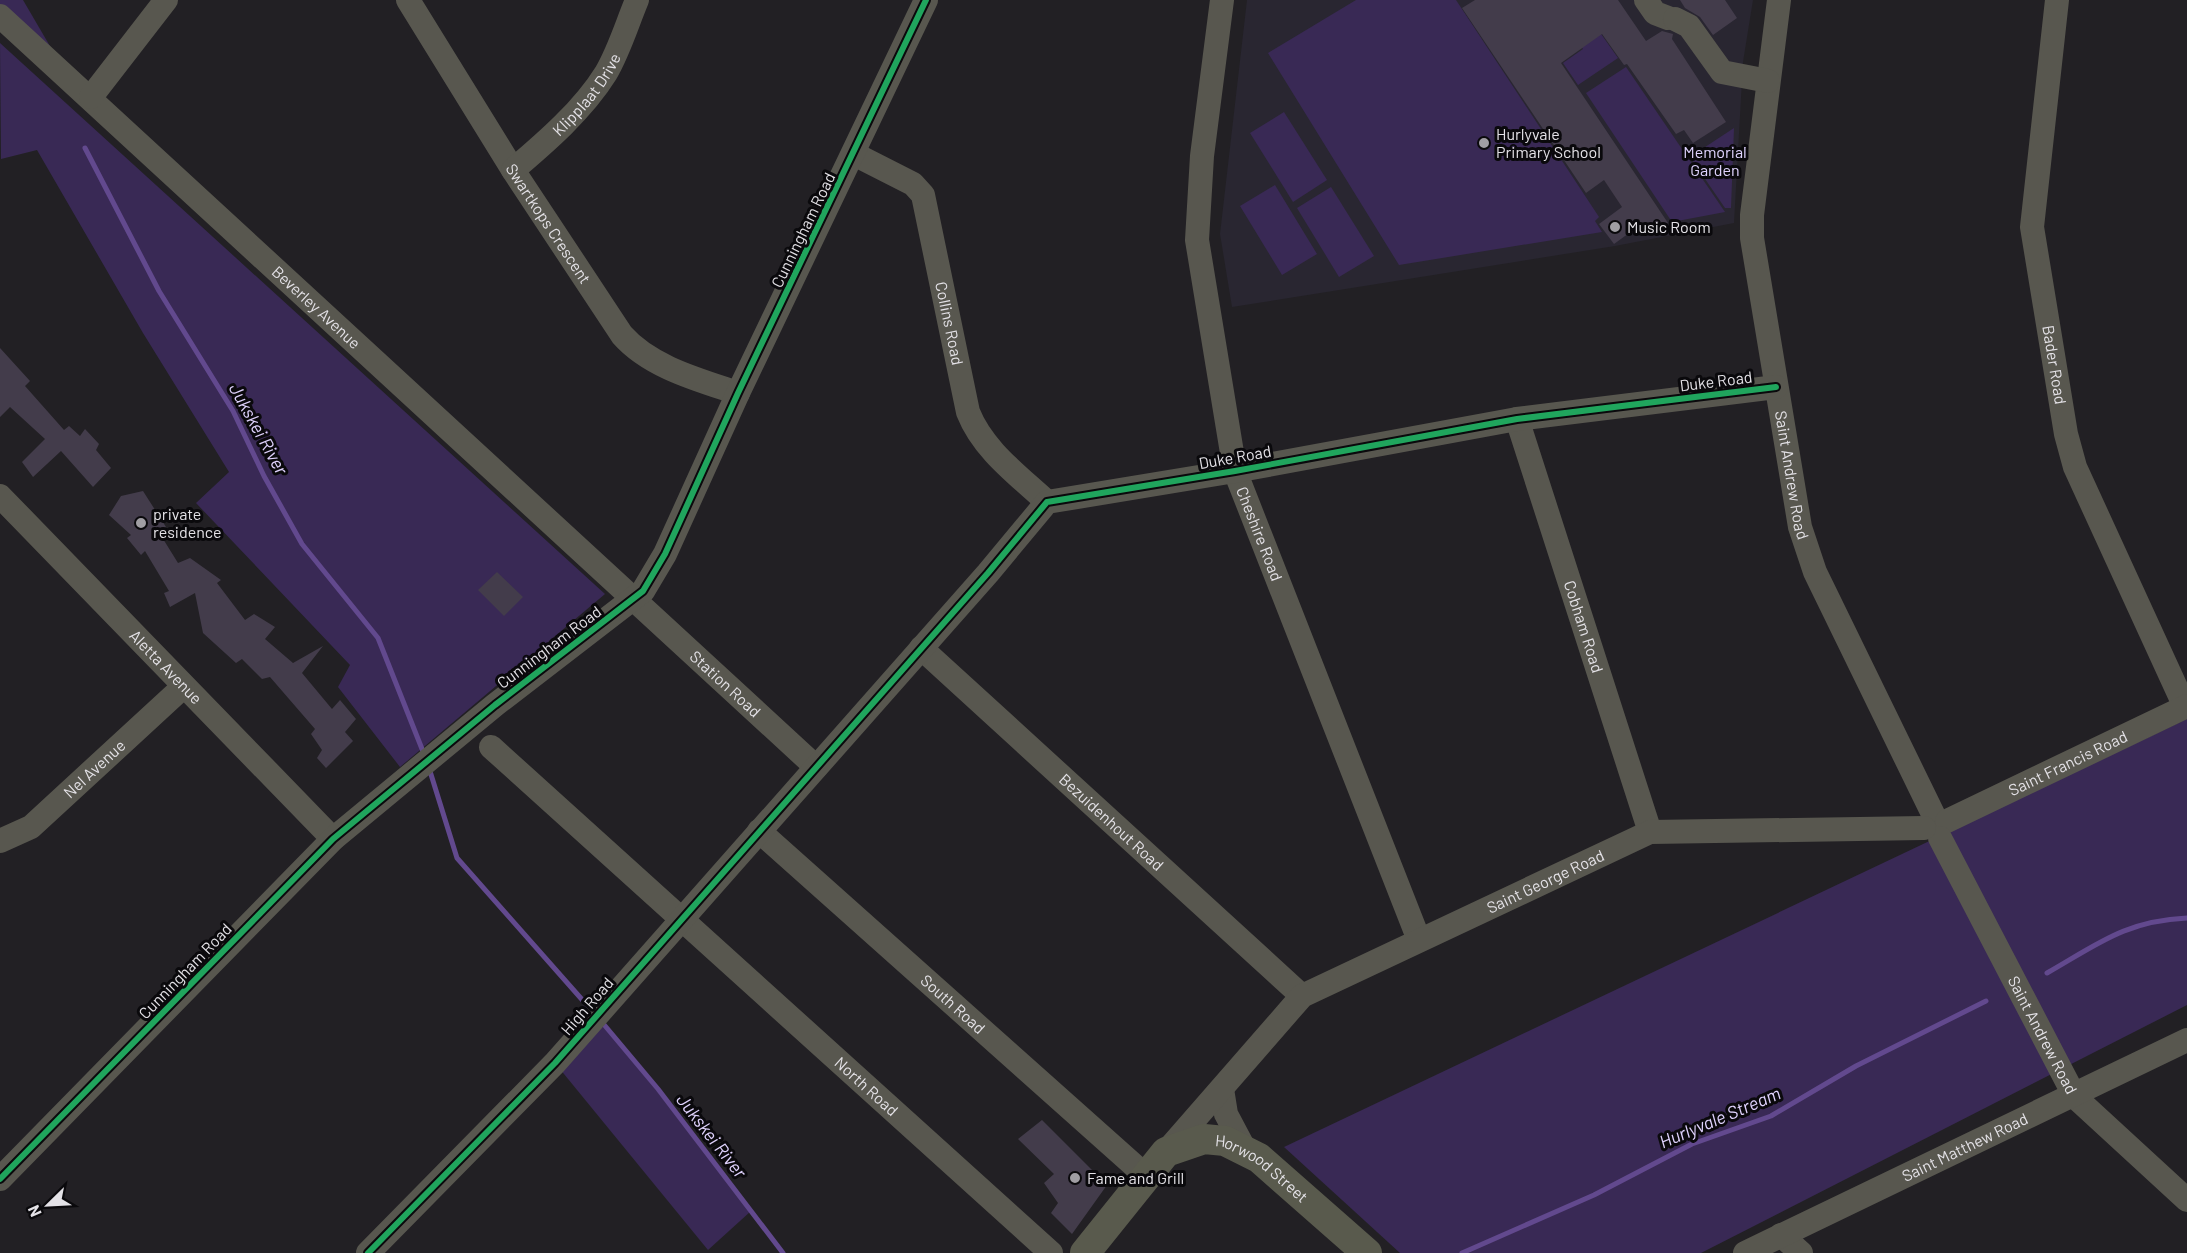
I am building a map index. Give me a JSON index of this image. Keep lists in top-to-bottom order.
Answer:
{
  "streets": {
    "main road": ["Horwood Street"],
    "street": [
      "Klipplaat Drive",
      "Swartkops Crescent",
      "Cunningham Road",
      "Beverley Avenue",
      "Collins Road",
      "Bader Road",
      "Duke Road",
      "Saint Andrew Road",
      "Cheshire Road",
      "Cobham Road",
      "Aletta Avenue",
      "Station Road",
      "Saint Francis Road",
      "Nel Avenue",
      "Bezuidenhout Road",
      "Saint George Road",
      "South Road",
      "High Road",
      "North Road",
      "Saint Matthew Road"
    ]
  },
  "crossings": [
    ["Klipplaat Drive", "Swartkops Crescent"],
    ["Swartkops Crescent", "Cunningham Road"],
    ["Cunningham Road", "Beverley Avenue"],
    ["Cunningham Road", "Collins Road"],
    ["Cunningham Road", "Aletta Avenue"],
    ["Cunningham Road", "Station Road"],
    ["Beverley Avenue", "Station Road"],
    ["Collins Road", "Duke Road"],
    ["Bader Road", "Saint Francis Road"],
    ["Duke Road", "Saint Andrew Road"],
    ["Duke Road", "Cheshire Road"],
    ["Duke Road", "Cobham Road"],
    ["Saint Andrew Road", "Saint Francis Road"],
    ["Saint Andrew Road", "Saint George Road"],
    ["Saint Andrew Road", "Saint Matthew Road"],
    ["Cheshire Road", "Saint George Road"],
    ["Cobham Road", "Saint George Road"],
    ["Aletta Avenue", "Nel Avenue"],
    ["Station Road", "High Road"],
    ["Saint Francis Road", "Saint George Road"],
    ["Bezuidenhout Road", "Saint George Road"],
    ["Saint George Road", "Horwood Street"],
    ["South Road", "High Road"],
    ["High Road", "North Road"]
  ],
  "water": ["Jukskei River", "Hurlyvale Stream"],
  "parks": ["Memorial Garden"],
  "places": [
    "Hurlyvale Primary School",
    "Music Room",
    "private residence",
    "Fame and Grill"
  ],
  "north": "bottom left"
}
